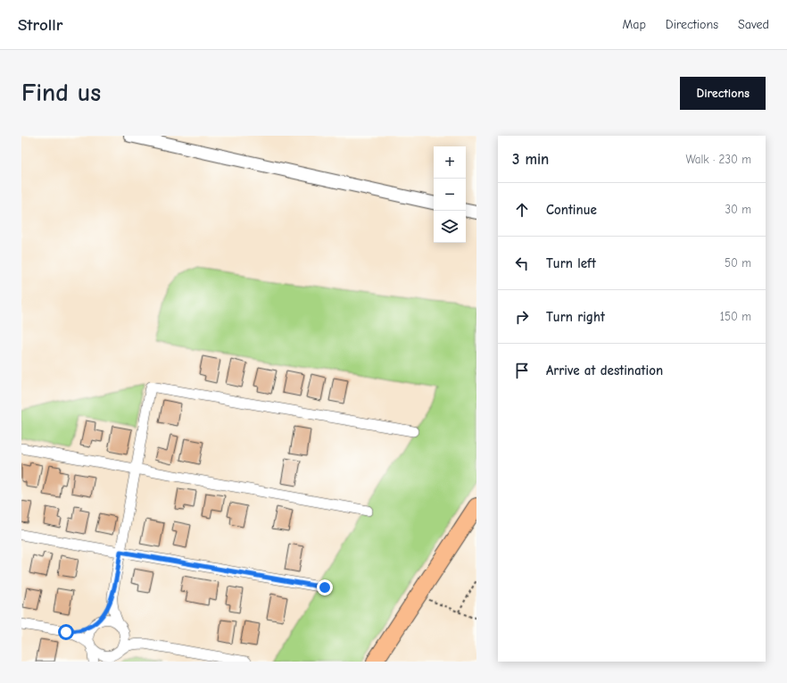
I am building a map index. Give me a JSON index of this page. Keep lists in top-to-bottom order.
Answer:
{
  "page": {
    "header": "Strollr",
    "nav": ["Map", "Directions", "Saved"],
    "buttons": "Directions",
    "title": "Find us",
    "heading": ["3 min", "Walk · 230 m"],
    "map_buttons": ["+", "−"],
    "list": [
      ["Continue", "30 m"],
      ["Turn left", "50 m"],
      ["Turn right", "150 m"],
      "Arrive at destination"
    ]
  }
}
